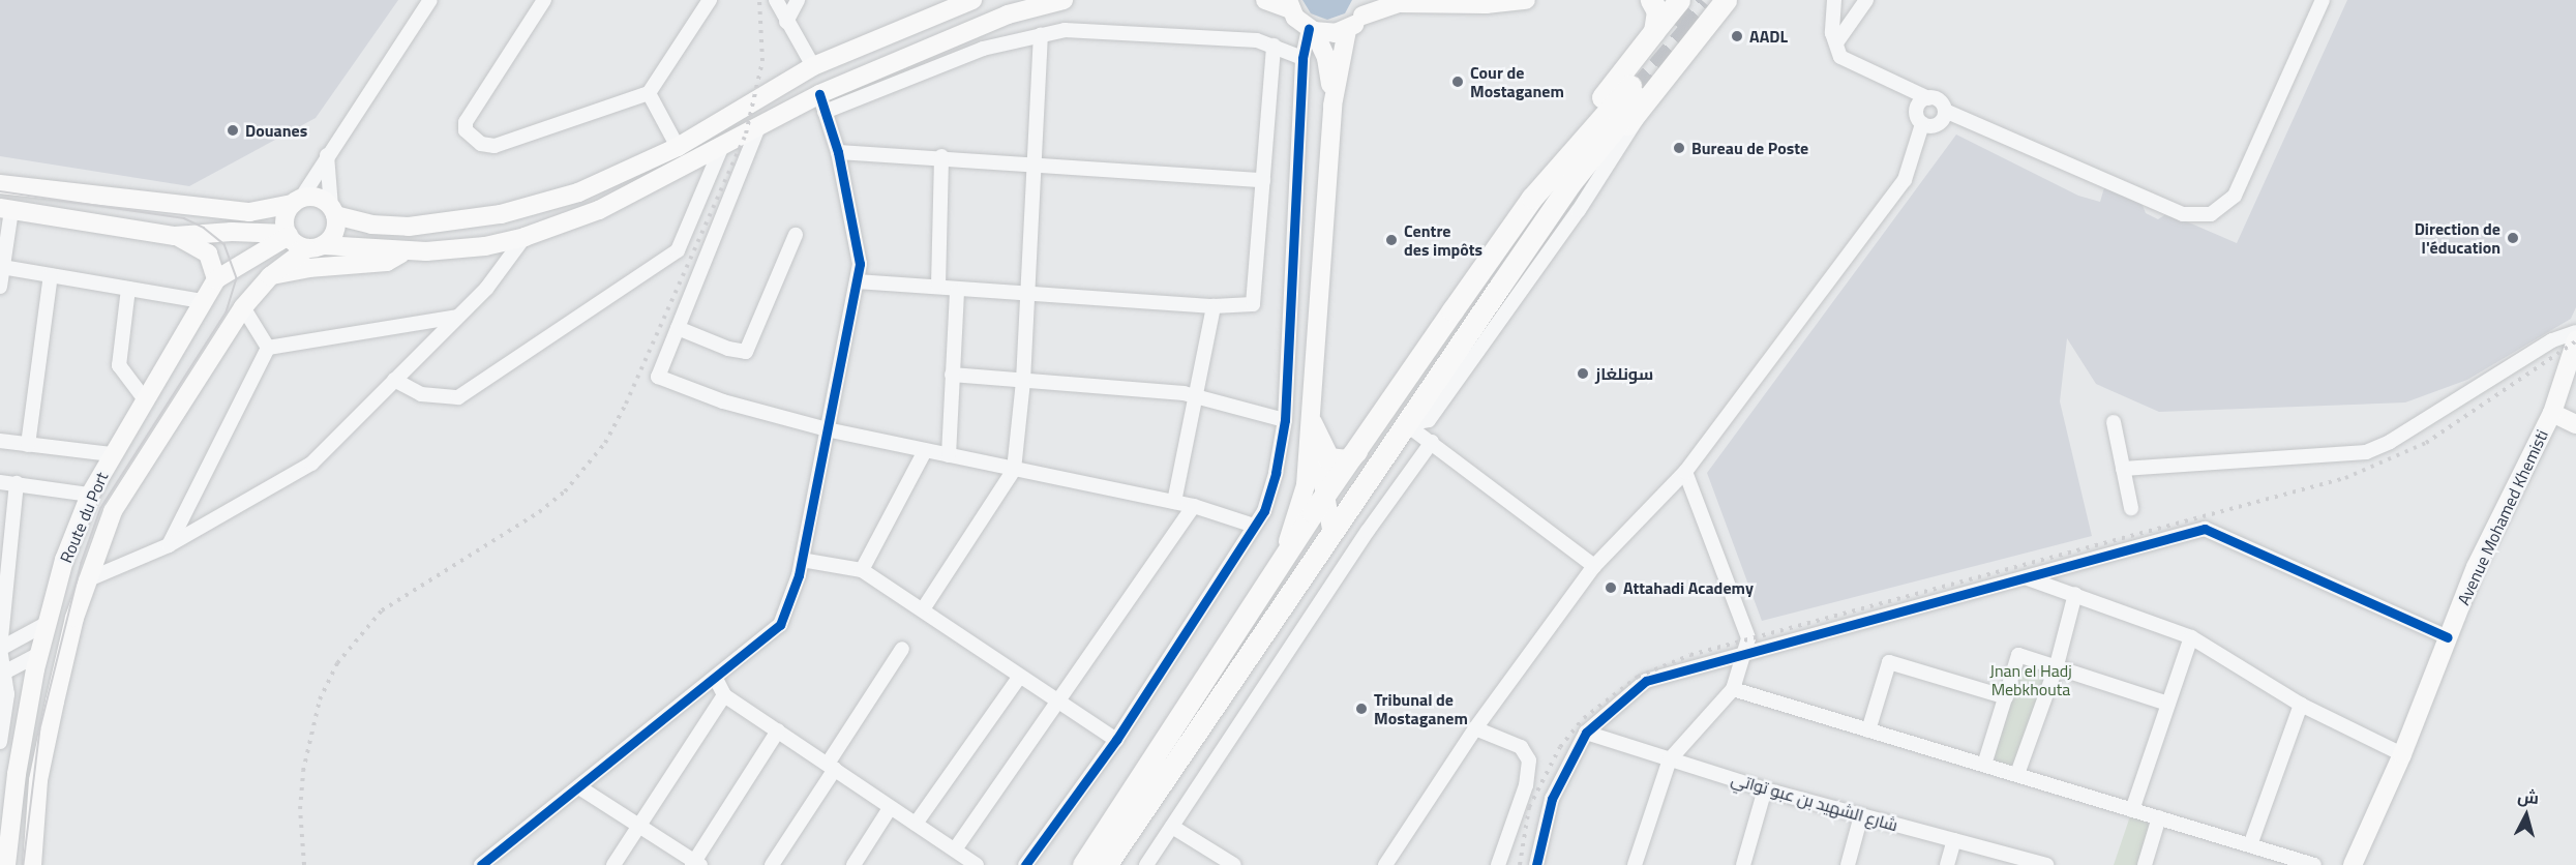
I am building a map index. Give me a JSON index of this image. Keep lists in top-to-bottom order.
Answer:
{
  "streets": {
    "main road": ["Route du Port", "Avenue Mohamed Khemisti"],
    "street": ["شارع الشهيد بن عبو تواتي"]
  },
  "parks": ["Jnan el Hadj Mebkhouta"],
  "places": [
    "AADL",
    "Cour de Mostaganem",
    "Douanes",
    "Bureau de Poste",
    "Direction de l'éducation",
    "Centre des impôts",
    "سونلغاز",
    "Attahadi Academy",
    "Tribunal de Mostaganem"
  ],
  "north": "top"
}
